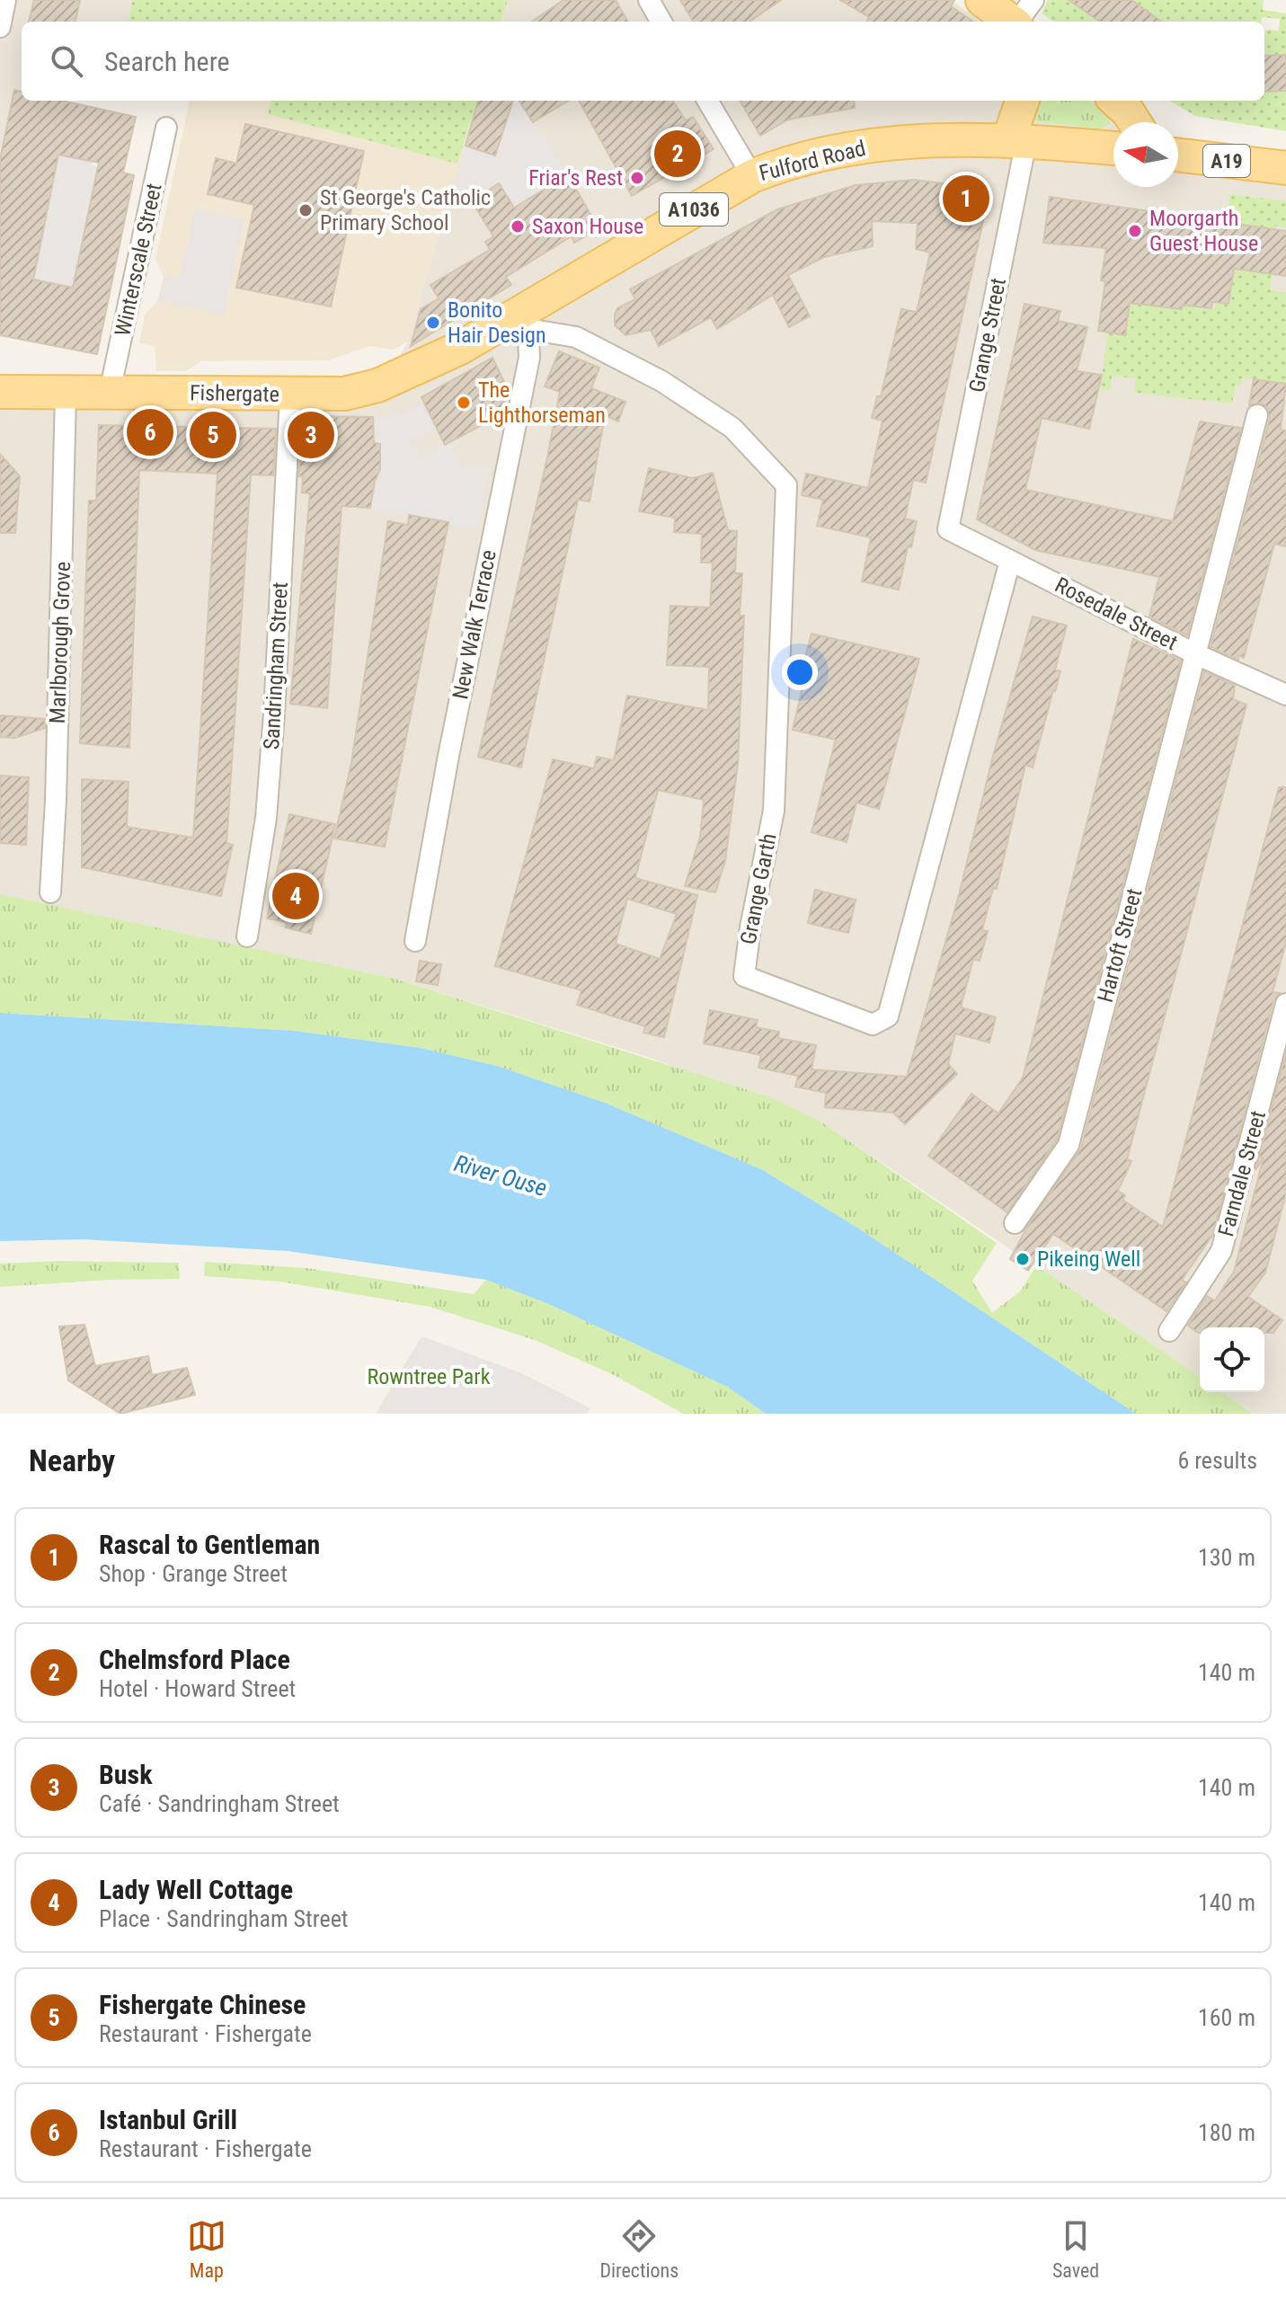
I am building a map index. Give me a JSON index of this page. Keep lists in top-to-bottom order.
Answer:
{
  "streets": {
    "main road": [
      "Fulford Road",
      "A19",
      "A1036",
      "Fishergate"
    ],
    "street": [
      "Winterscale Street",
      "Grange Street",
      "Rosedale Street",
      "New Walk Terrace",
      "Marlborough Grove",
      "Sandringham Street",
      "Grange Garth",
      "Hartoft Street",
      "Farndale Street"
    ]
  },
  "crossings": [
    ["Fulford Road", "Grange Street"],
    ["Fulford Road", "Fishergate"],
    ["Fulford Road", "New Walk Terrace"],
    ["Fulford Road", "Grange Garth"],
    ["Winterscale Street", "Fishergate"],
    ["Grange Street", "Rosedale Street"],
    ["Fishergate", "Marlborough Grove"],
    ["Fishergate", "Sandringham Street"],
    ["Rosedale Street", "Grange Garth"],
    ["Rosedale Street", "Hartoft Street"],
    ["New Walk Terrace", "Grange Garth"]
  ],
  "water": ["River Ouse"],
  "parks": ["Rowntree Park"],
  "places": [
    "Friar's Rest",
    "St George's Catholic Primary School",
    "Saxon House",
    "Moorgarth Guest House",
    "Bonito Hair Design",
    "The Lighthorseman",
    "Pikeing Well"
  ],
  "north": "left",
  "page": {
    "search": "Search here",
    "pins": [
      "2",
      "1",
      "6",
      "3",
      "5",
      "4"
    ],
    "heading": ["Nearby", "6 results"],
    "list": [
      {
        "mark": "1",
        "name": "Rascal to Gentleman",
        "note": "Shop · Grange Street",
        "value": "130 m"
      },
      {
        "mark": "2",
        "name": "Chelmsford Place",
        "note": "Hotel · Howard Street",
        "value": "140 m"
      },
      {
        "mark": "3",
        "name": "Busk",
        "note": "Café · Sandringham Street",
        "value": "140 m"
      },
      {
        "mark": "4",
        "name": "Lady Well Cottage",
        "note": "Place · Sandringham Street",
        "value": "140 m"
      },
      {
        "mark": "5",
        "name": "Fishergate Chinese",
        "note": "Restaurant · Fishergate",
        "value": "160 m"
      },
      {
        "mark": "6",
        "name": "Istanbul Grill",
        "note": "Restaurant · Fishergate",
        "value": "180 m"
      }
    ],
    "nav": ["Map", "Directions", "Saved"]
  }
}
